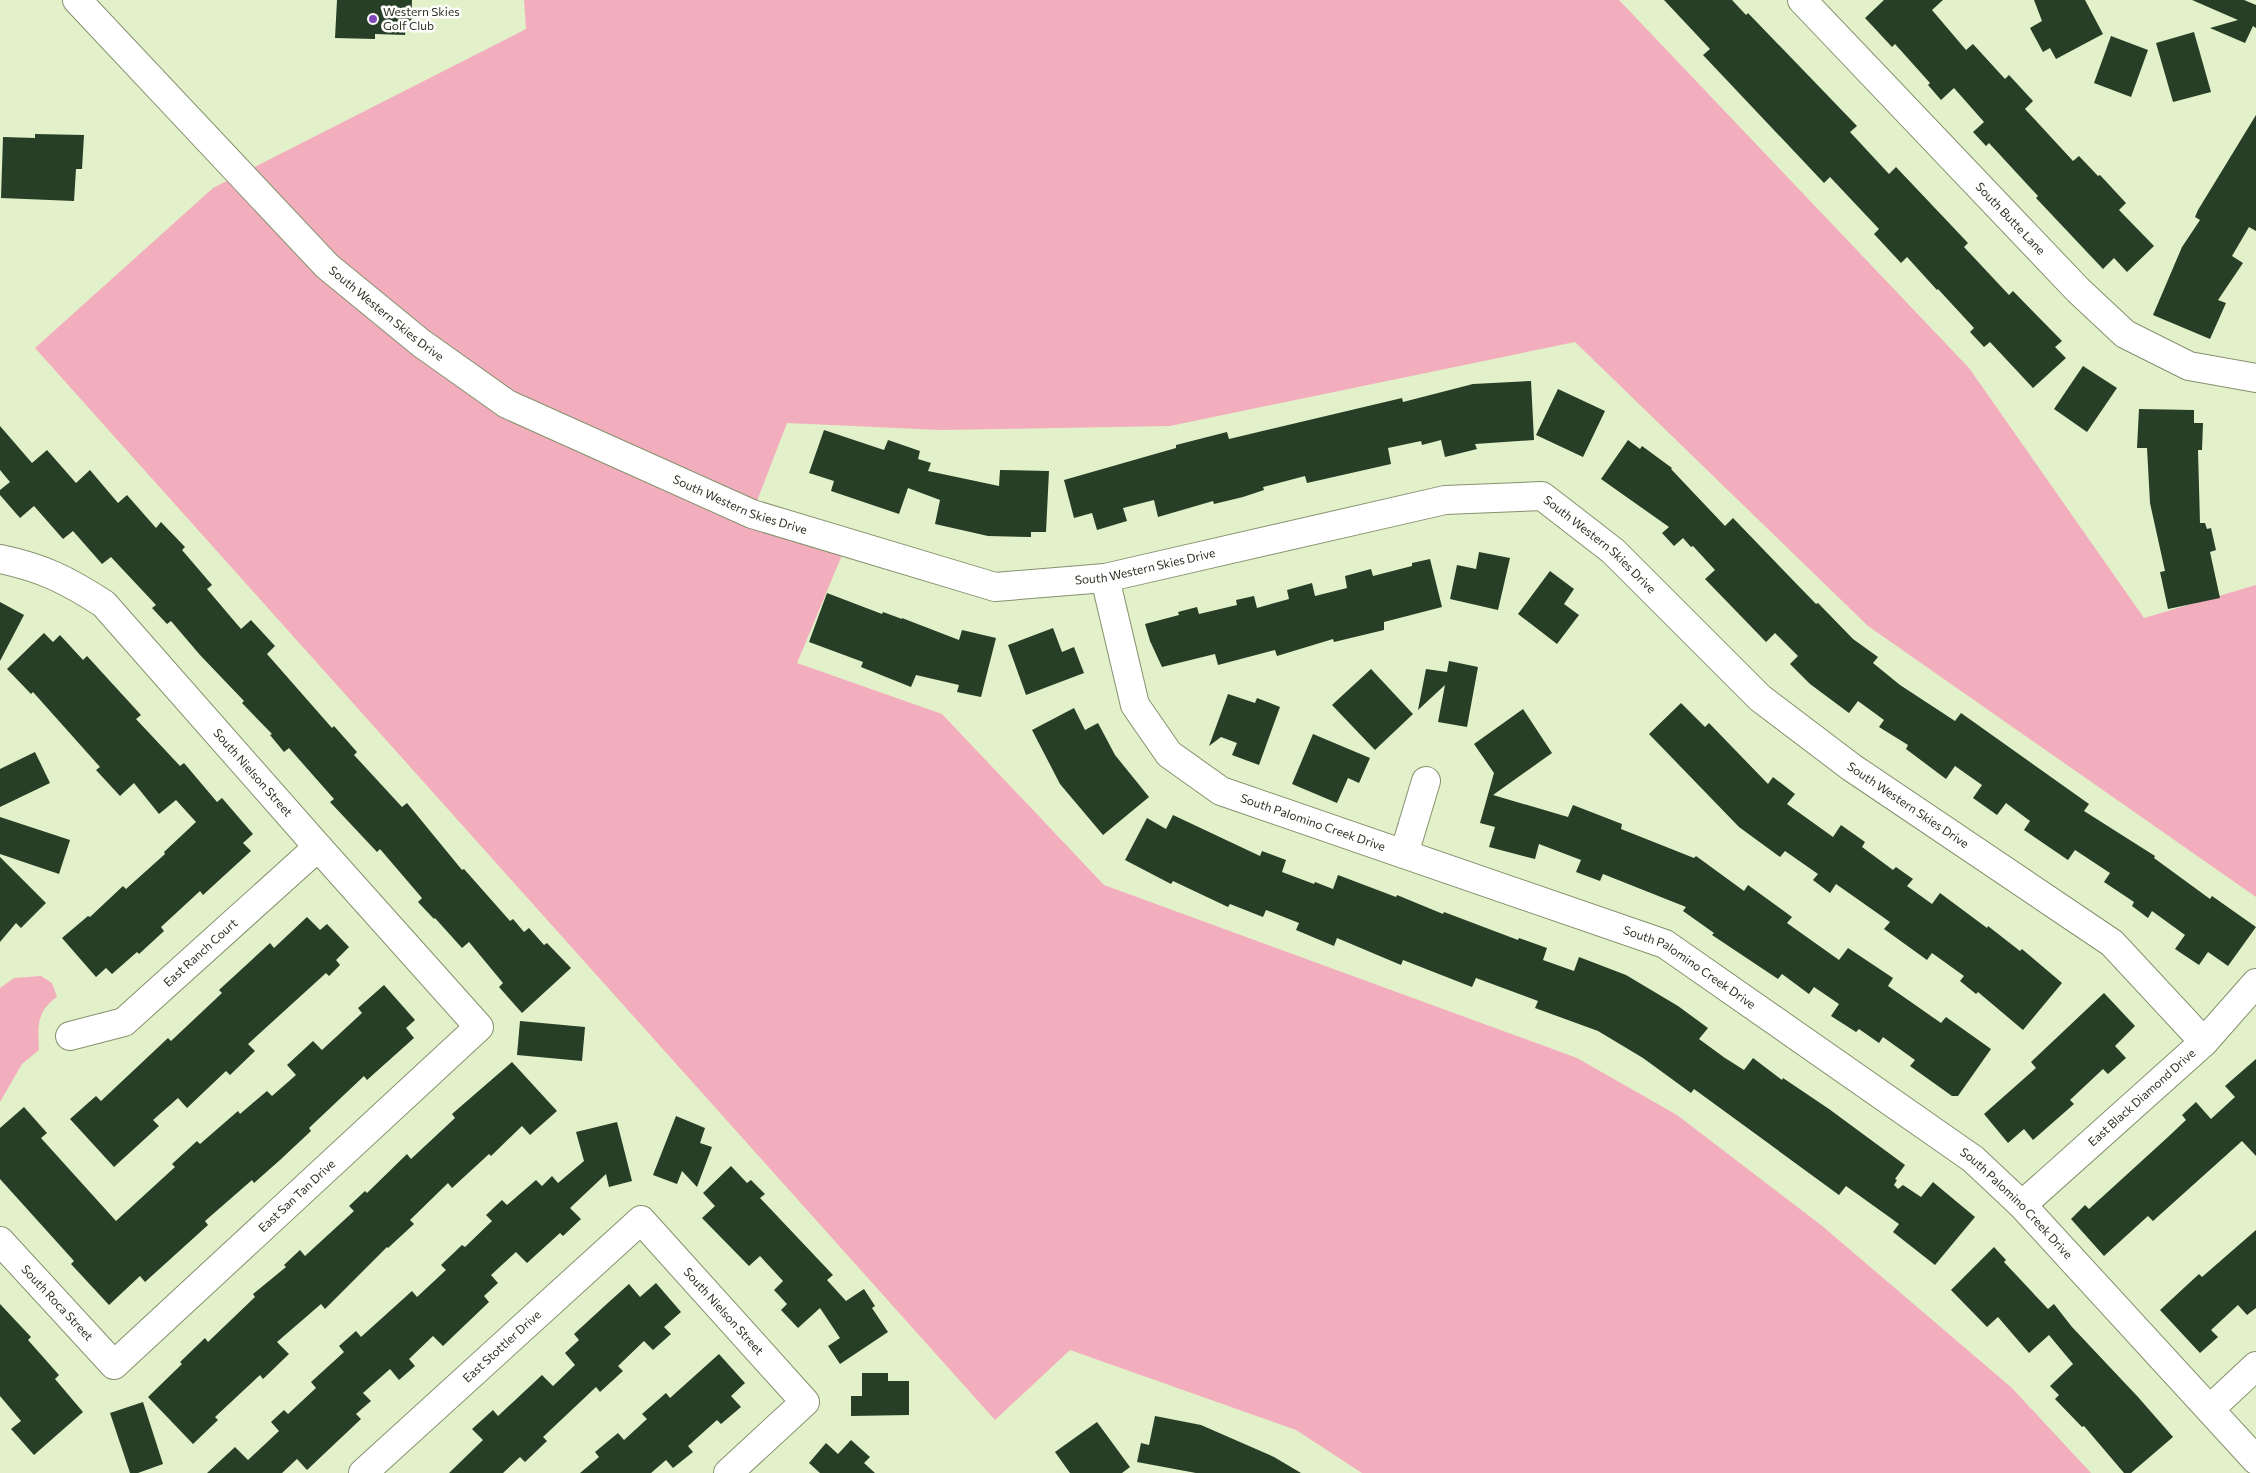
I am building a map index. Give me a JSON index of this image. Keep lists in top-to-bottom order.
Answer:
{
  "streets": {
    "street": [
      "South Butte Lane",
      "South Western Skies Drive",
      "South Nielson Street",
      "South Palomino Creek Drive",
      "East Ranch Court",
      "East Black Diamond Drive",
      "East San Tan Drive",
      "South Roca Street",
      "East Stottler Drive"
    ]
  },
  "crossings": [
    ["South Western Skies Drive", "South Palomino Creek Drive"],
    ["South Western Skies Drive", "East Black Diamond Drive"],
    ["South Nielson Street", "East Ranch Court"],
    ["South Nielson Street", "East San Tan Drive"],
    ["South Nielson Street", "East Stottler Drive"],
    ["South Palomino Creek Drive", "East Black Diamond Drive"],
    ["East San Tan Drive", "South Roca Street"]
  ],
  "places": ["Western Skies Golf Club"]
}
